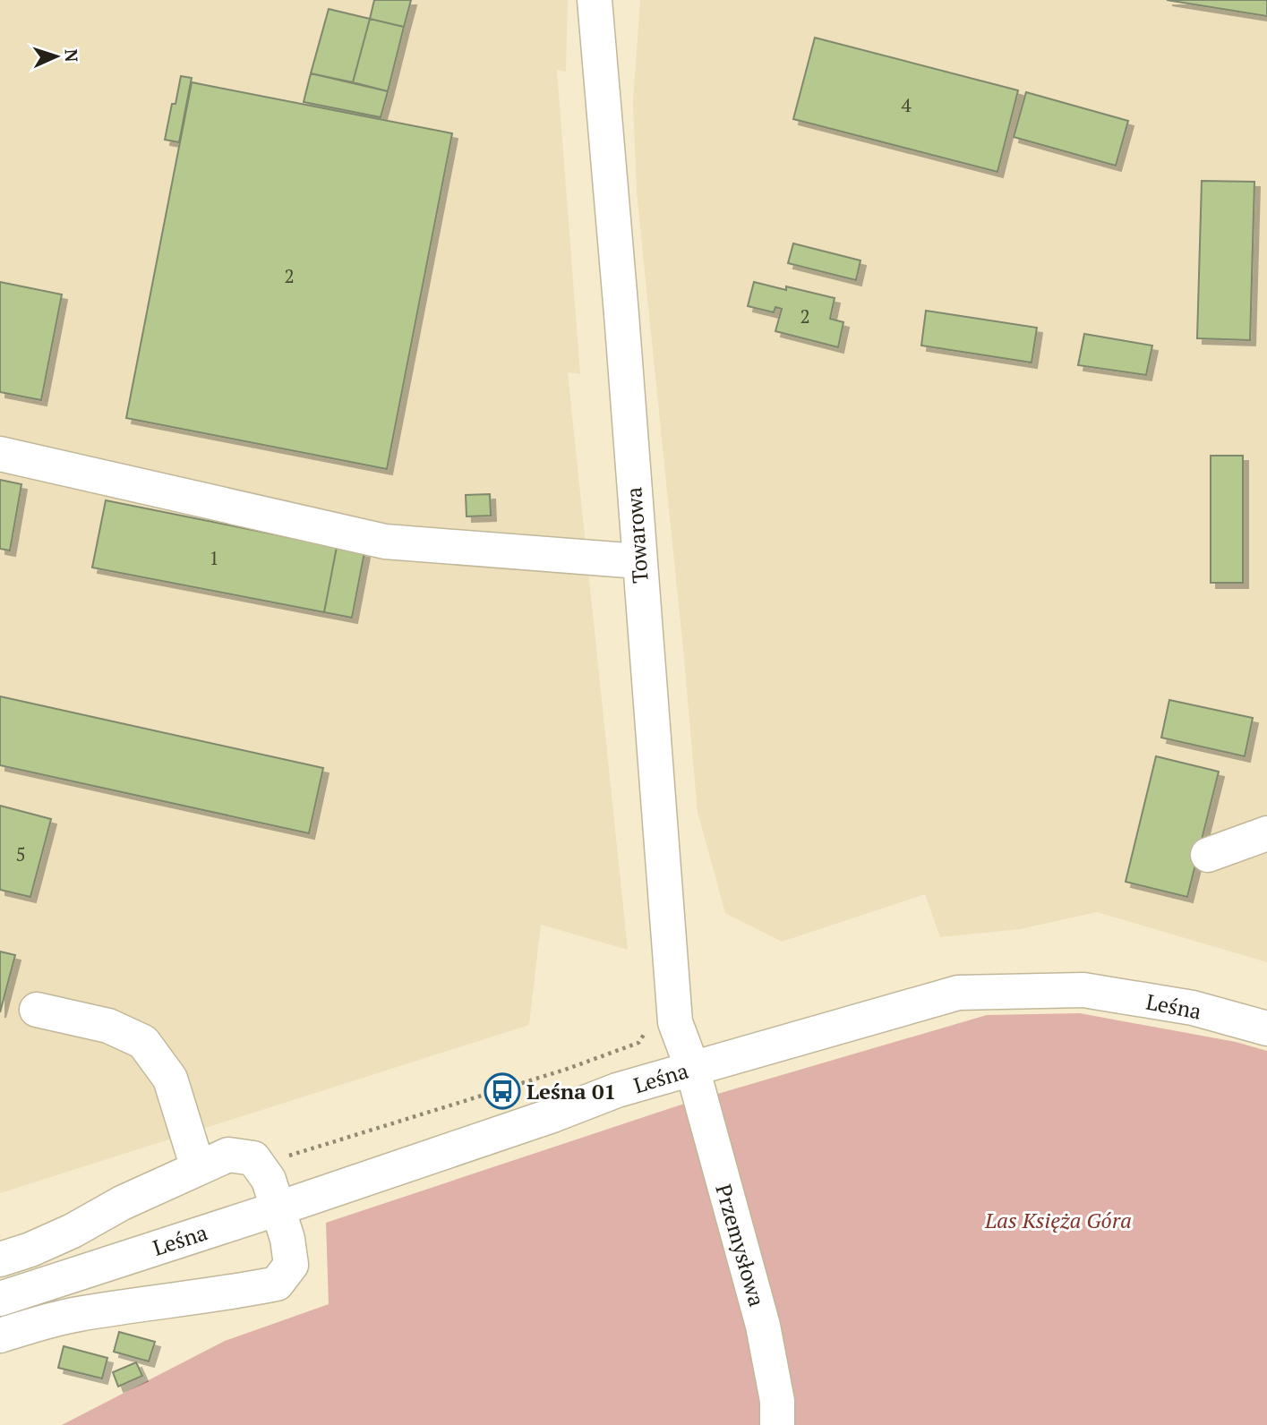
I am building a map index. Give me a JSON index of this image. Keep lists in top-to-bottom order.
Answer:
{
  "streets": {
    "street": ["Towarowa", "Leśna", "Przemysłowa"]
  },
  "crossings": [
    ["Towarowa", "Leśna"],
    ["Towarowa", "Przemysłowa"],
    ["Leśna", "Przemysłowa"]
  ],
  "parks": ["Las Księża Góra"],
  "places": {
    "bus stop": ["Leśna 01"]
  },
  "house_numbers": [
    "4",
    "2",
    "2",
    "1",
    "5"
  ],
  "north": "right"
}
